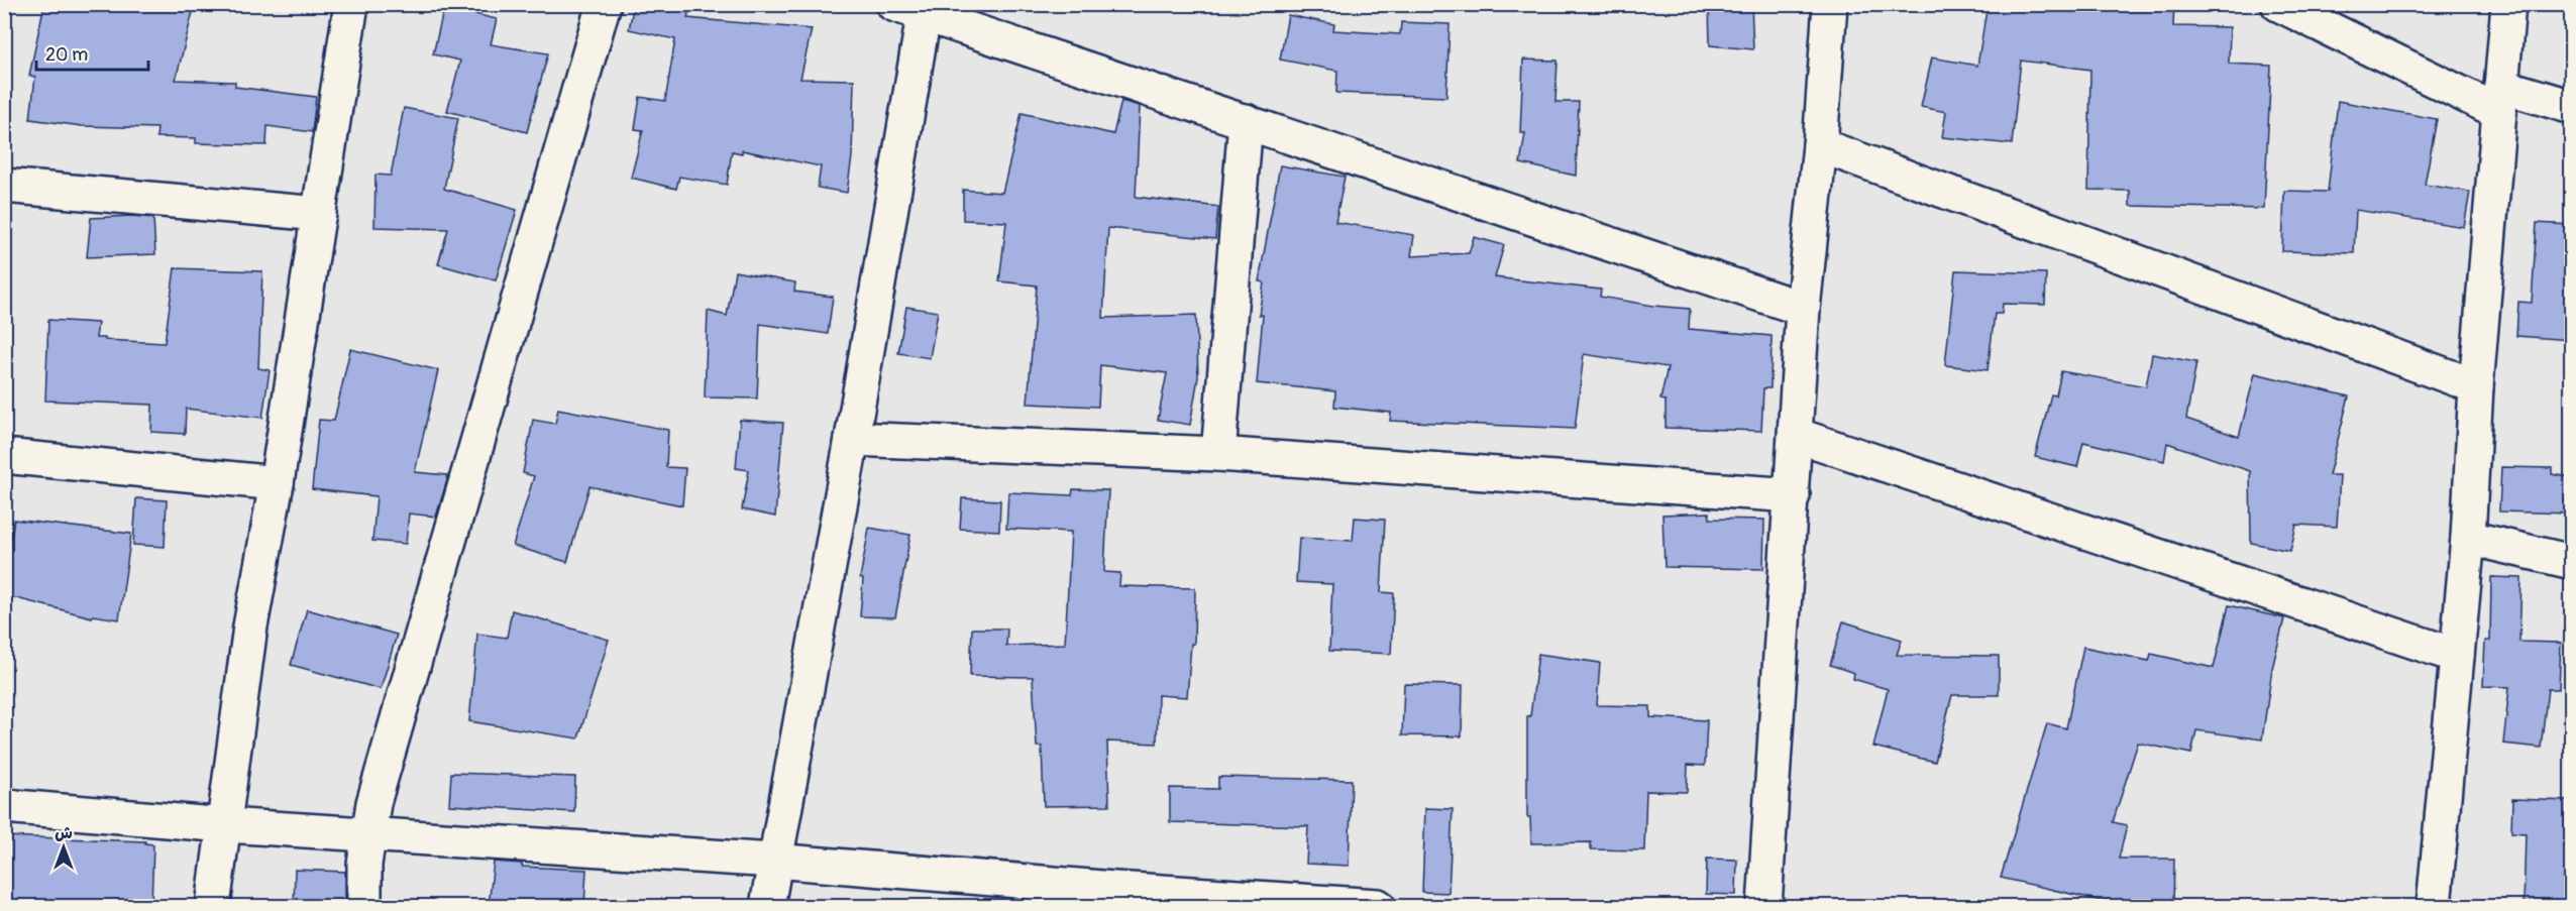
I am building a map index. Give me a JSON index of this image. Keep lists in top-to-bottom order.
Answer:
{
  "scale_bar": "20 m",
  "north": "top"
}
